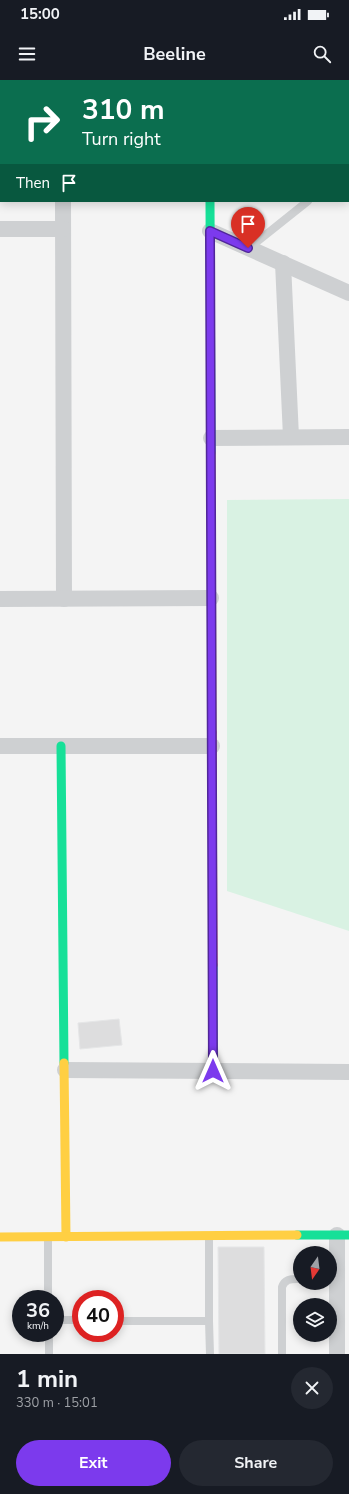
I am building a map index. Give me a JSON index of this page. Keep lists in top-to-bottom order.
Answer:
{
  "north": "bottom",
  "page": {
    "status": "15:00",
    "header": "Beeline",
    "turn": ["310 m", "Turn right"],
    "then": "Then",
    "speed": "36 km/h",
    "limit": "40",
    "heading": ["1 min", "330 m · 15:01"],
    "buttons": ["Exit", "Share"]
  }
}
